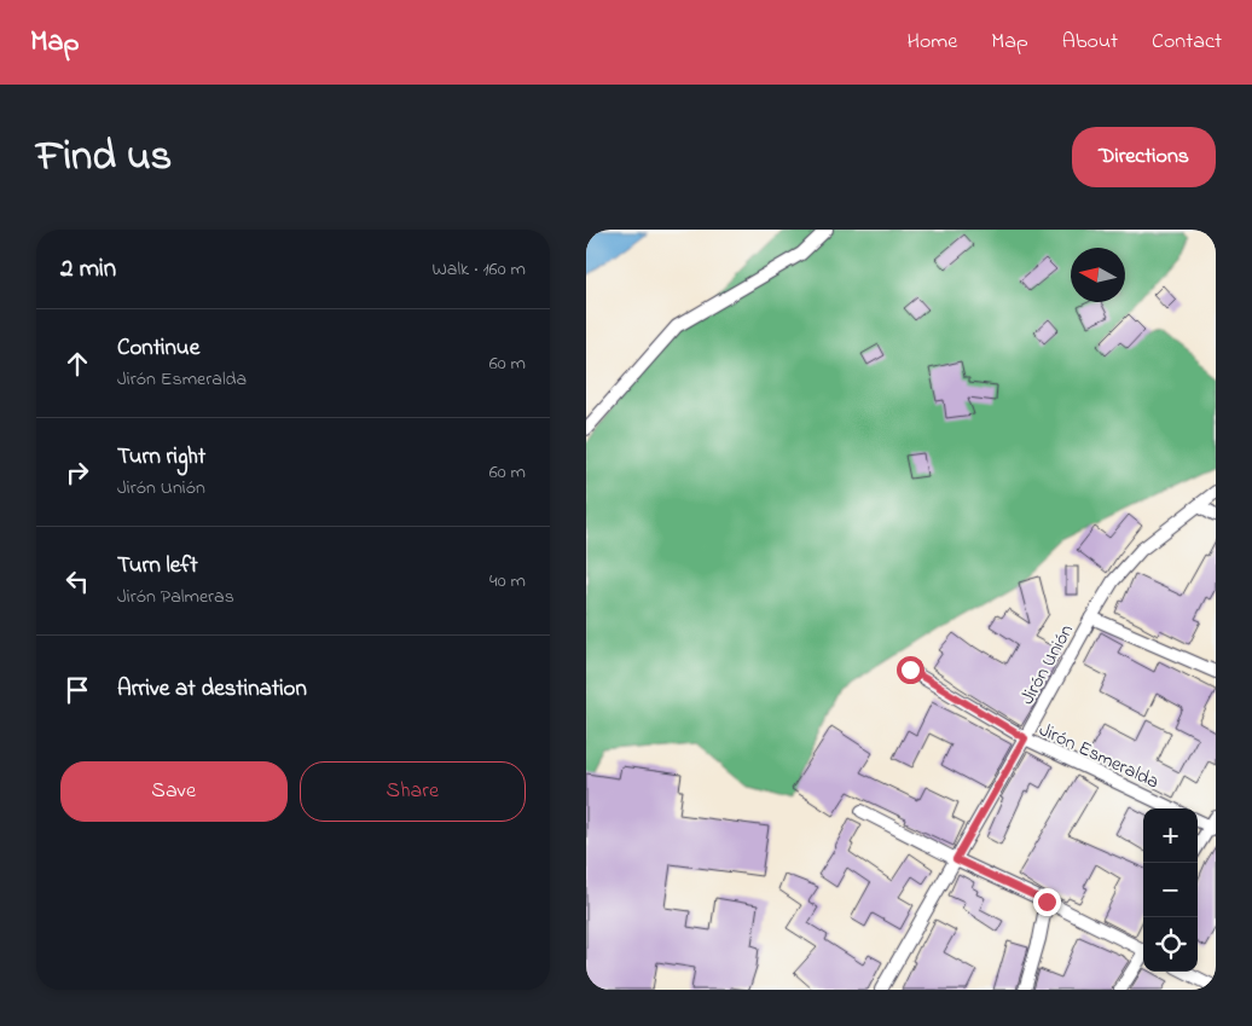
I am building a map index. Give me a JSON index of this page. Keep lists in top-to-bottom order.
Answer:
{
  "streets": {
    "street": ["Jirón Unión", "Jirón Esmeralda"]
  },
  "crossings": [
    ["Jirón Unión", "Jirón Esmeralda"]
  ],
  "north": "left",
  "page": {
    "header": "Map",
    "nav": [
      "Home",
      "Map",
      "About",
      "Contact"
    ],
    "title": "Find us",
    "buttons": [
      "Directions",
      ["Save", "Share"]
    ],
    "heading": ["2 min", "Walk · 160 m"],
    "list": [
      ["Continue", "Jirón Esmeralda", "60 m"],
      ["Turn right", "Jirón Unión", "60 m"],
      ["Turn left", "Jirón Palmeras", "40 m"],
      "Arrive at destination"
    ],
    "map_buttons": ["+", "−"]
  }
}
